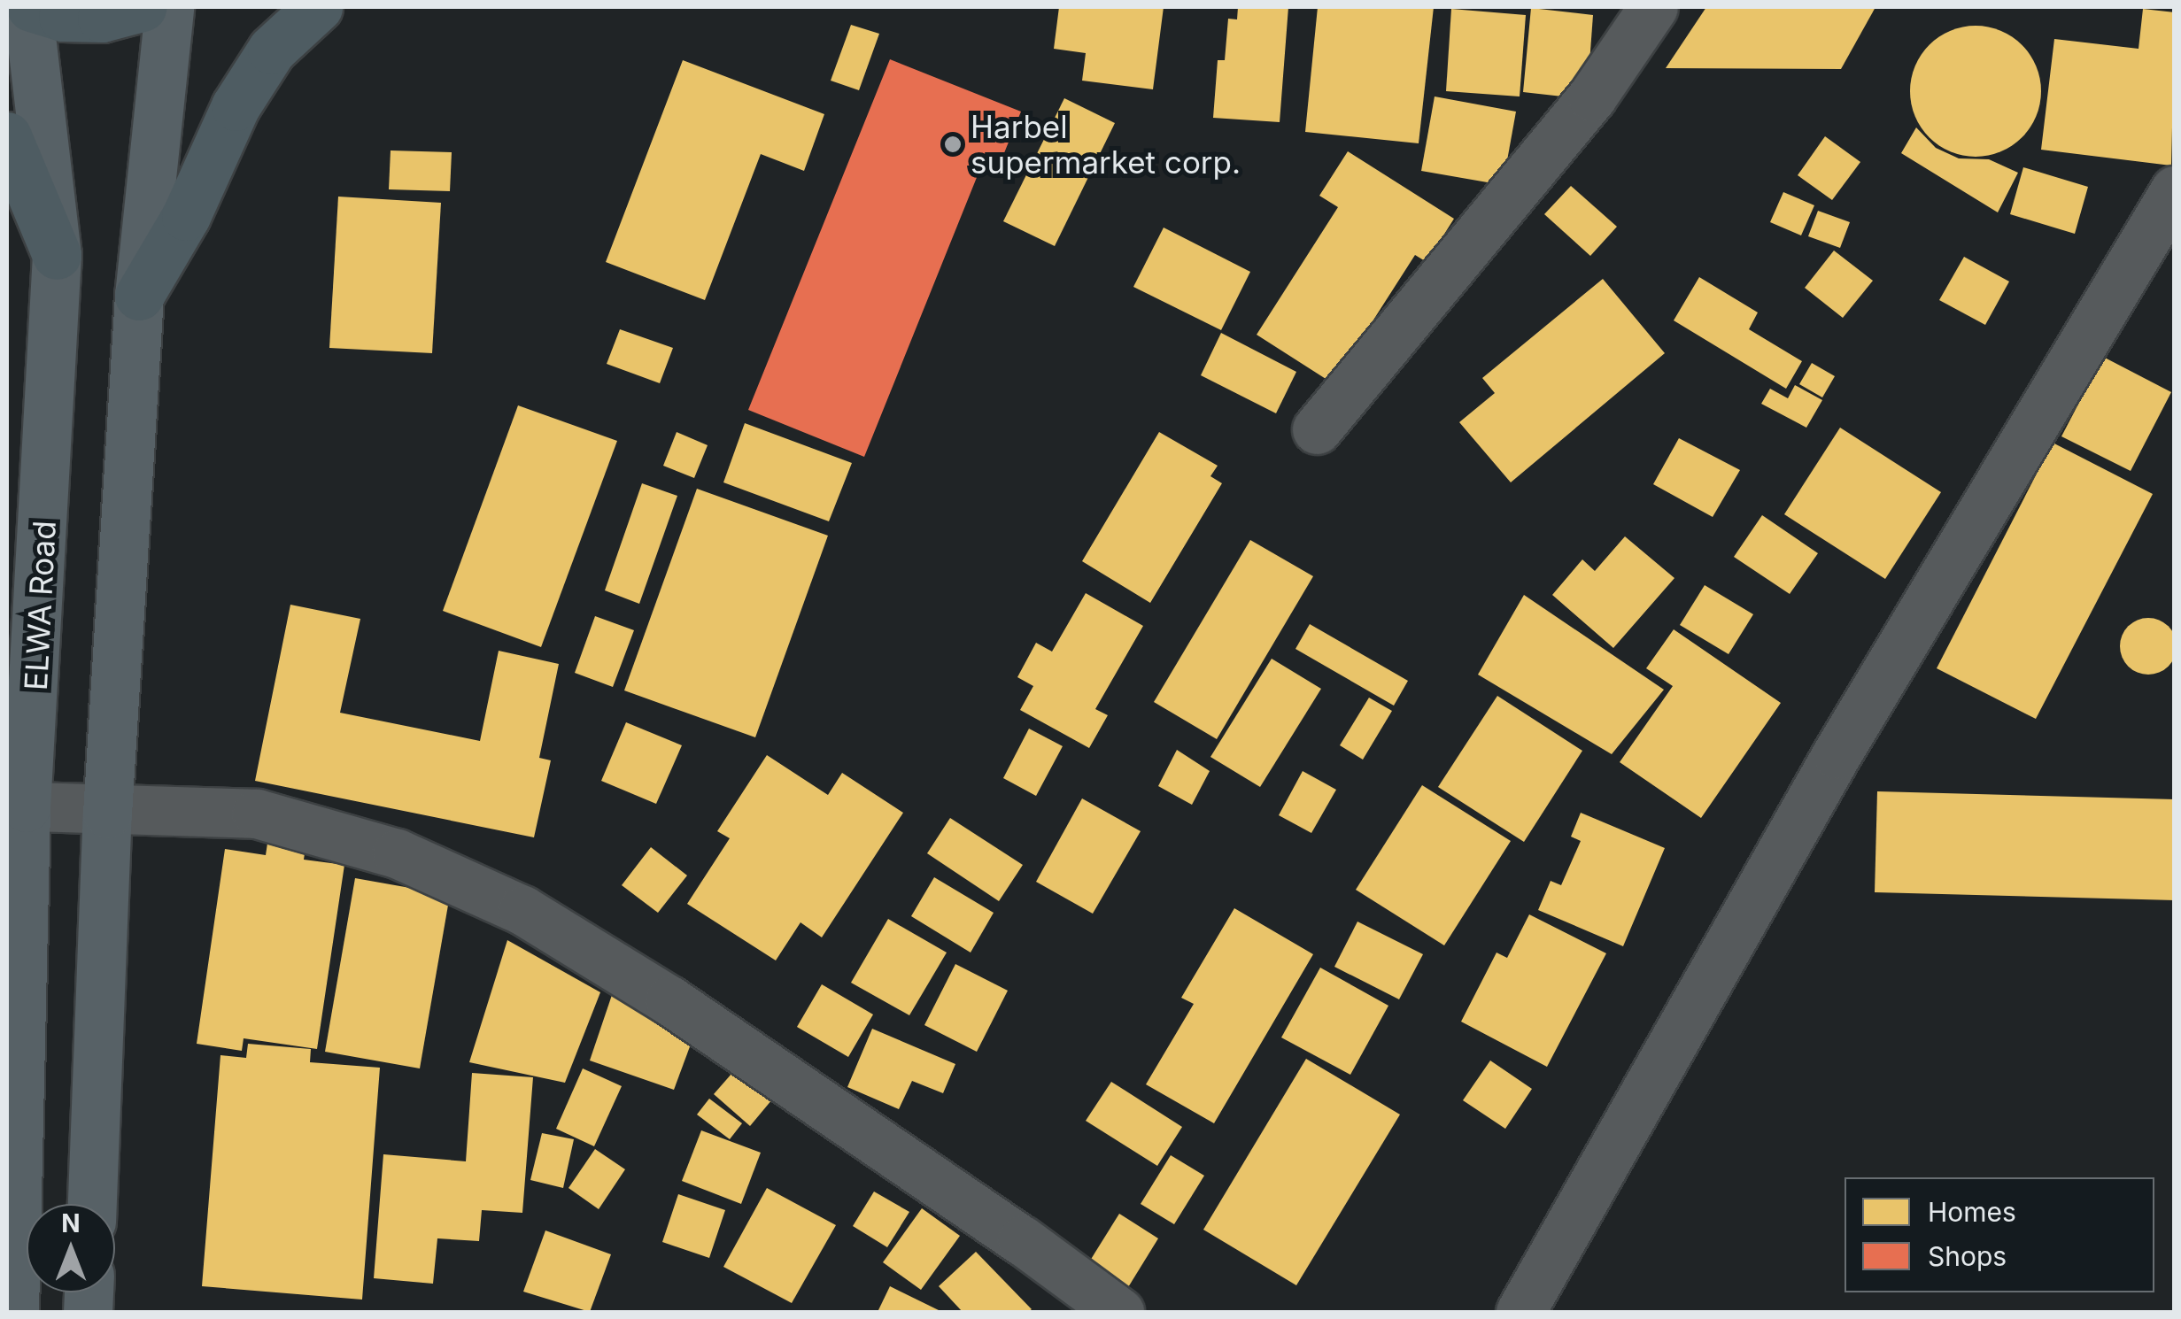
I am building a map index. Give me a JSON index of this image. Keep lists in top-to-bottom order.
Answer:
{
  "streets": {
    "main road": ["ELWA Road"]
  },
  "places": ["Harbel supermarket corp."],
  "legend": ["Homes", "Shops"],
  "north": "top"
}
